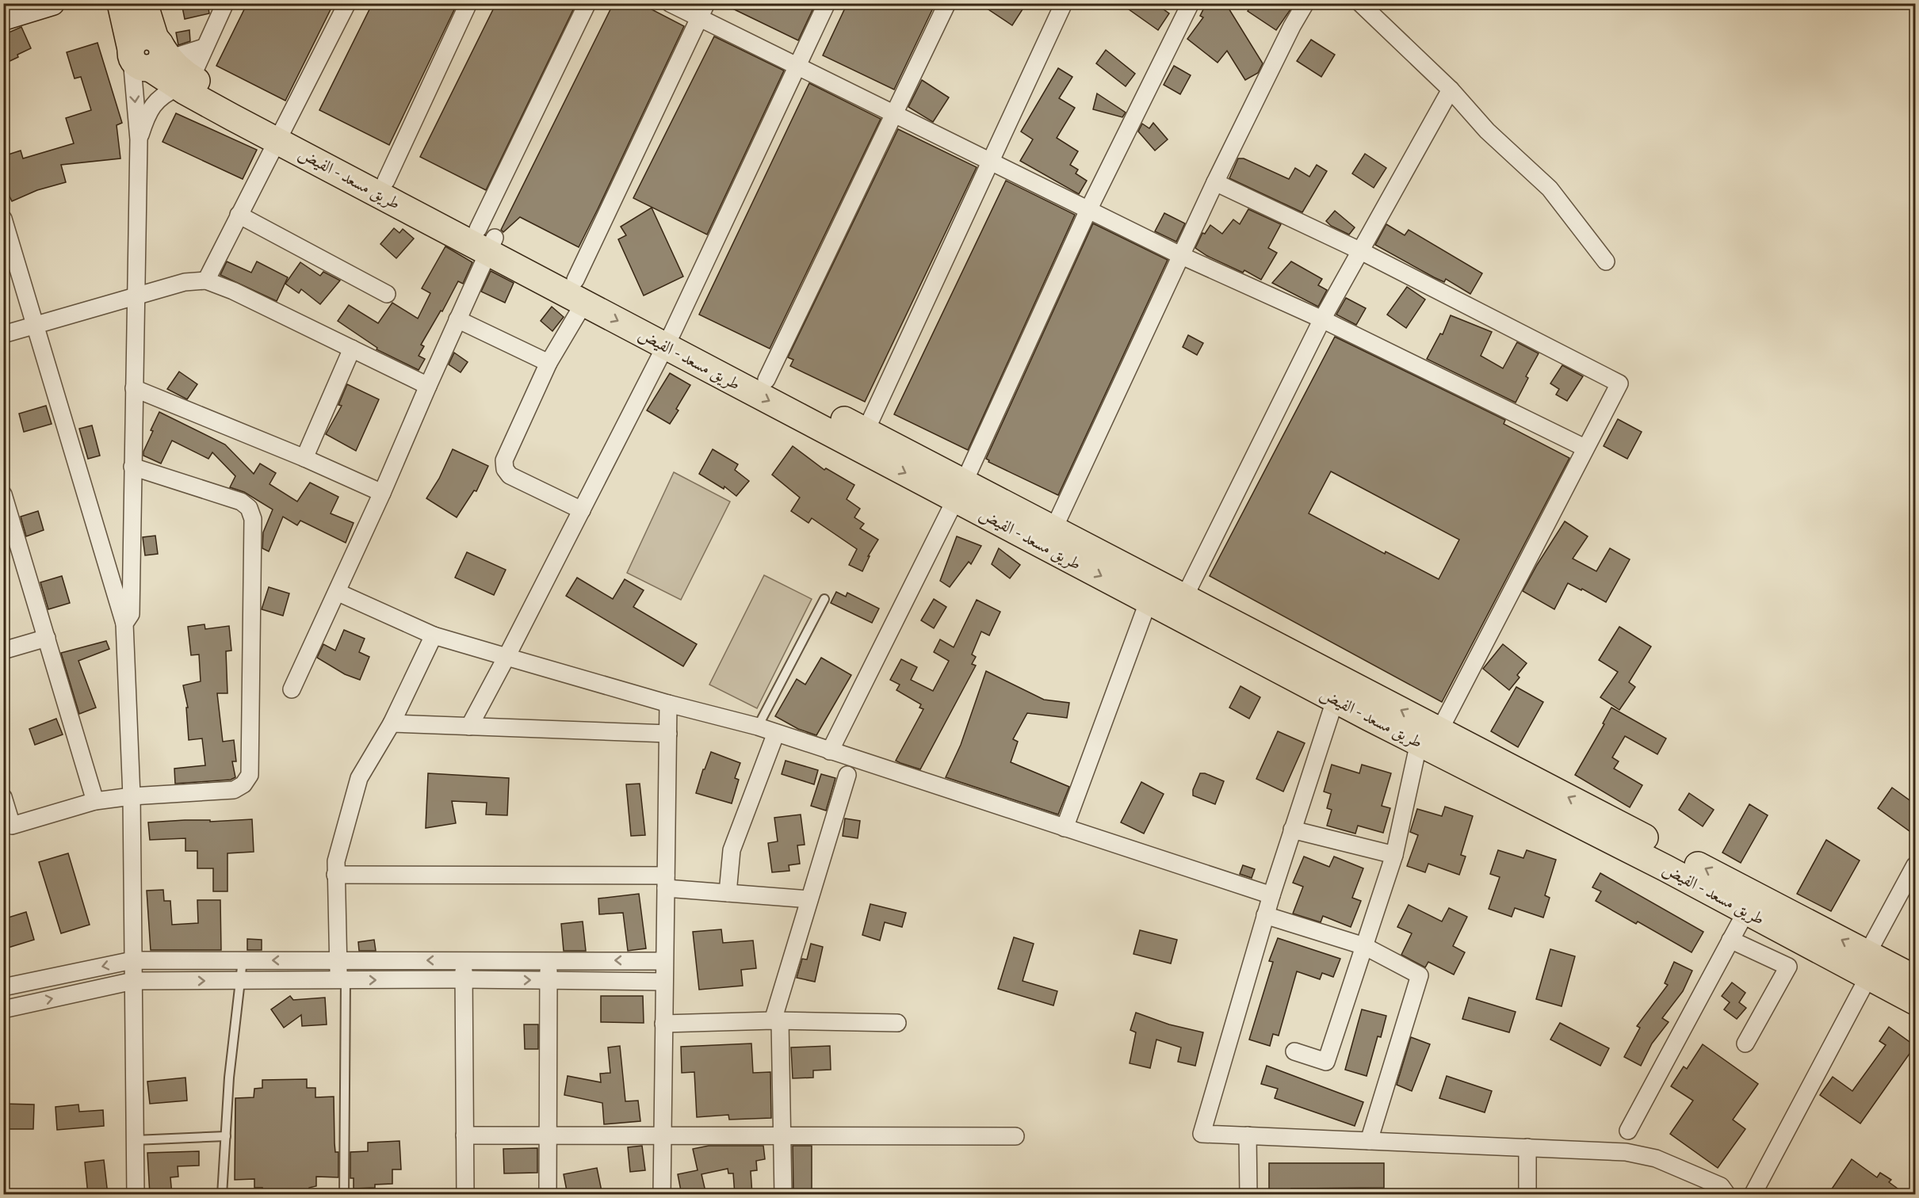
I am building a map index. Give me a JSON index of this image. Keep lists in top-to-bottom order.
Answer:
{
  "streets": {
    "main road": ["طريق مسعد - الفيض"]
  }
}
